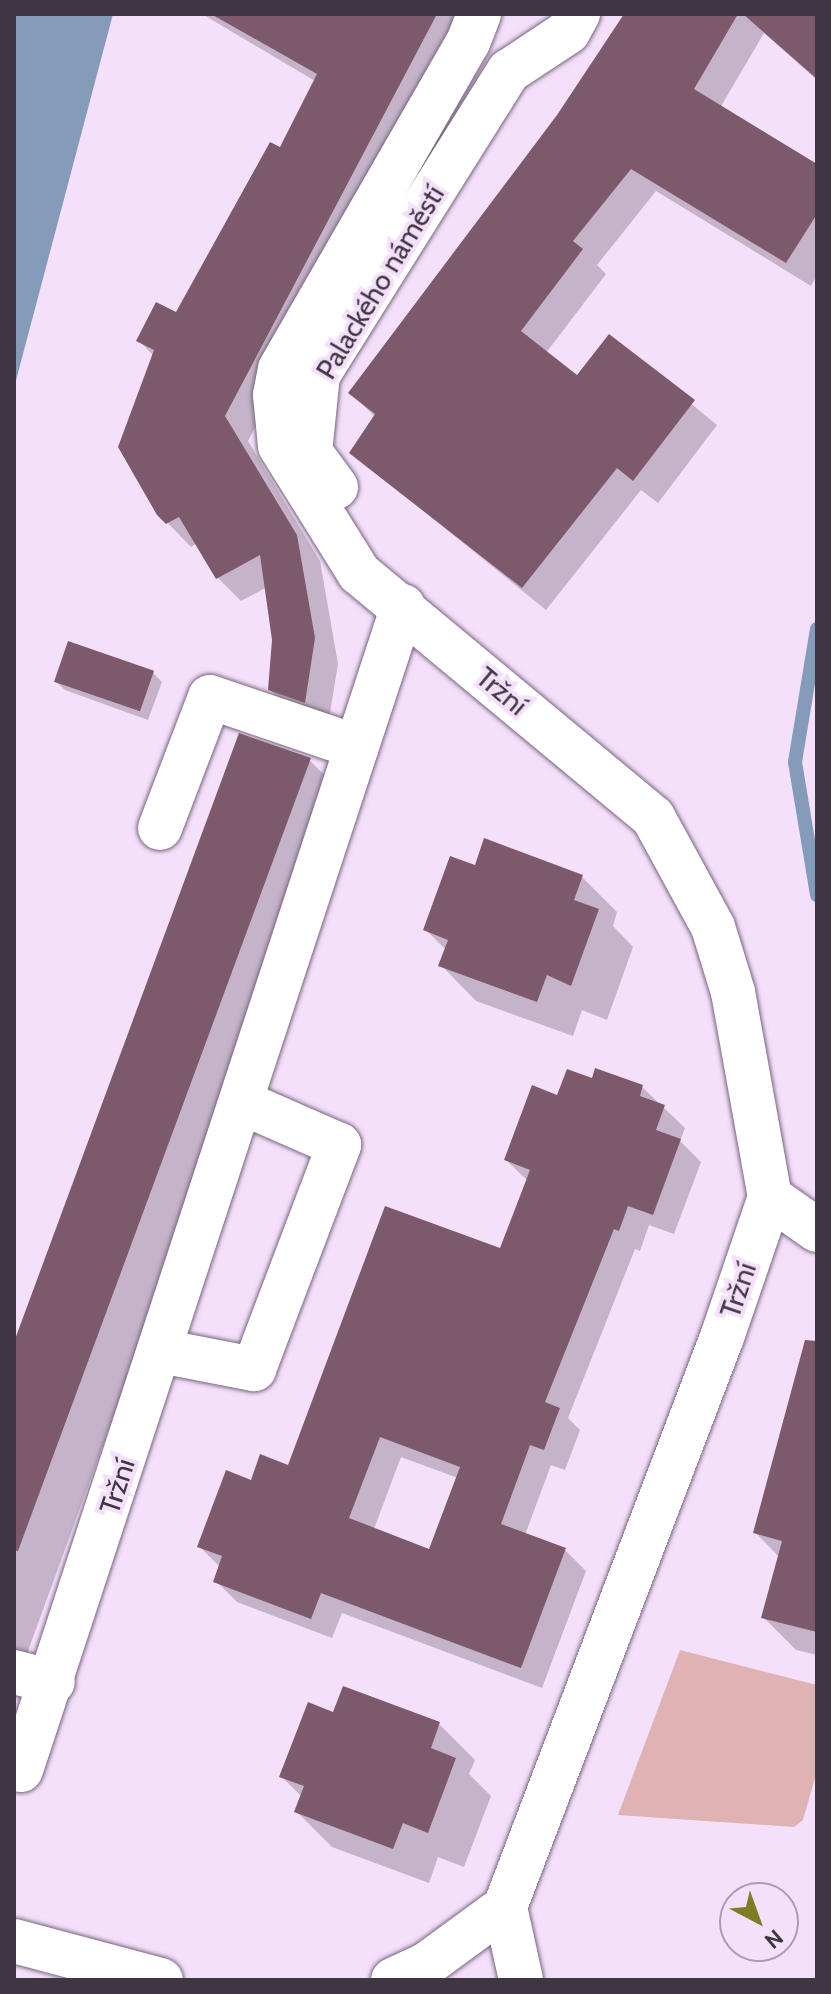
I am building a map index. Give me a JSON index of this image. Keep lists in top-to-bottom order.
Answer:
{
  "streets": {
    "street": ["Palackého náměstí", "Tržní"]
  },
  "crossings": [
    ["Palackého náměstí", "Tržní"]
  ],
  "north": "bottom right"
}
